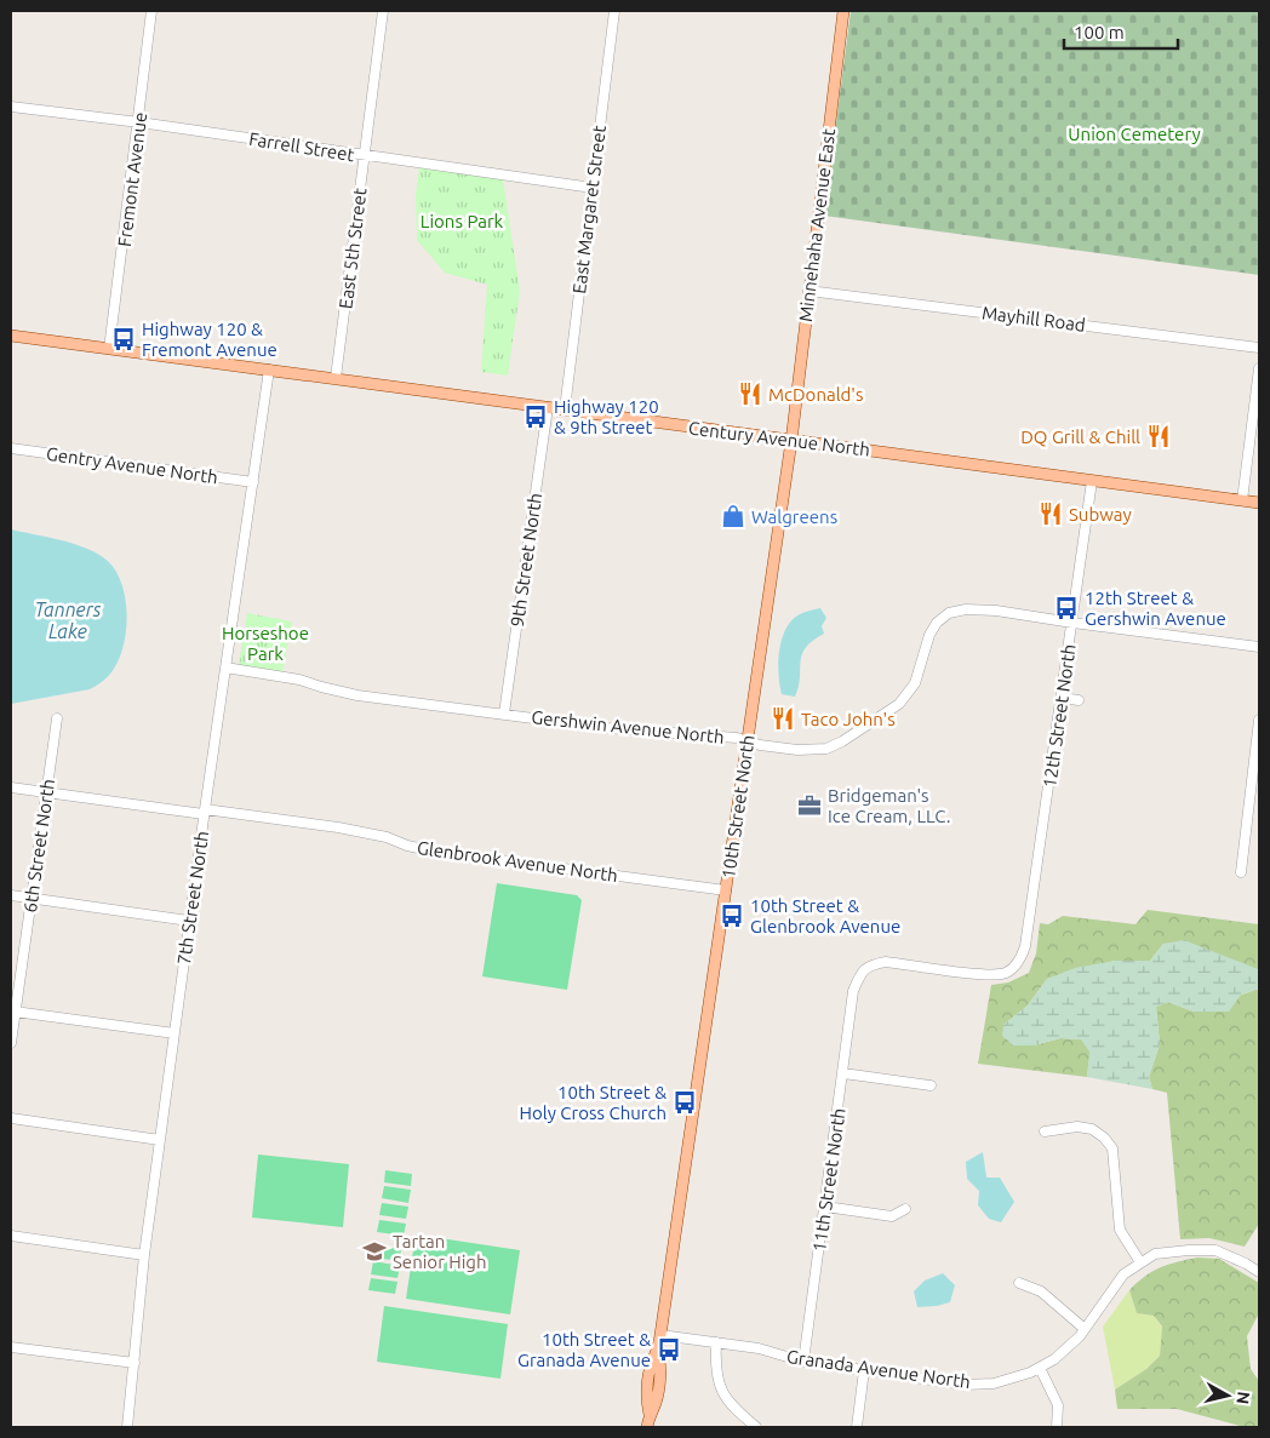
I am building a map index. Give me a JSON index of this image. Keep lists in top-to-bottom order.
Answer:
{
  "streets": {
    "main road": ["Minnehaha Avenue East", "Century Avenue North", "10th Street North"],
    "street": [
      "Farrell Street",
      "Fremont Avenue",
      "East Margaret Street",
      "East 5th Street",
      "Mayhill Road",
      "Gentry Avenue North",
      "9th Street North",
      "12th Street North",
      "Gershwin Avenue North",
      "6th Street North",
      "Glenbrook Avenue North",
      "7th Street North",
      "11th Street North",
      "Granada Avenue North"
    ]
  },
  "crossings": [
    ["Farrell Street", "Fremont Avenue"],
    ["Farrell Street", "East Margaret Street"],
    ["Farrell Street", "East 5th Street"],
    ["Fremont Avenue", "Century Avenue North"],
    ["East Margaret Street", "Century Avenue North"],
    ["Minnehaha Avenue East", "Mayhill Road"],
    ["Minnehaha Avenue East", "Century Avenue North"],
    ["Minnehaha Avenue East", "10th Street North"],
    ["East 5th Street", "Century Avenue North"],
    ["Century Avenue North", "9th Street North"],
    ["Century Avenue North", "12th Street North"],
    ["Century Avenue North", "10th Street North"],
    ["Century Avenue North", "7th Street North"],
    ["Gentry Avenue North", "7th Street North"],
    ["9th Street North", "Gershwin Avenue North"],
    ["12th Street North", "Gershwin Avenue North"],
    ["12th Street North", "11th Street North"],
    ["Gershwin Avenue North", "10th Street North"],
    ["Gershwin Avenue North", "7th Street North"],
    ["10th Street North", "Glenbrook Avenue North"],
    ["10th Street North", "Granada Avenue North"],
    ["6th Street North", "Glenbrook Avenue North"],
    ["Glenbrook Avenue North", "7th Street North"],
    ["11th Street North", "Granada Avenue North"]
  ],
  "water": ["Tanners Lake"],
  "parks": ["Union Cemetery", "Lions Park", "Horseshoe Park"],
  "places": {
    "bus stop": [
      "Highway 120 & Fremont Avenue",
      "Highway 120 & 9th Street",
      "12th Street & Gershwin Avenue",
      "10th Street & Glenbrook Avenue",
      "10th Street & Holy Cross Church",
      "10th Street & Granada Avenue"
    ],
    "restaurant": [
      "McDonald's",
      "DQ Grill & Chill",
      "Subway",
      "Taco John's"
    ],
    "shop": ["Walgreens"],
    "office": ["Bridgeman's Ice Cream, LLC."],
    "school or university": ["Tartan Senior High"]
  },
  "scale_bar": "100 m",
  "north": "right"
}
